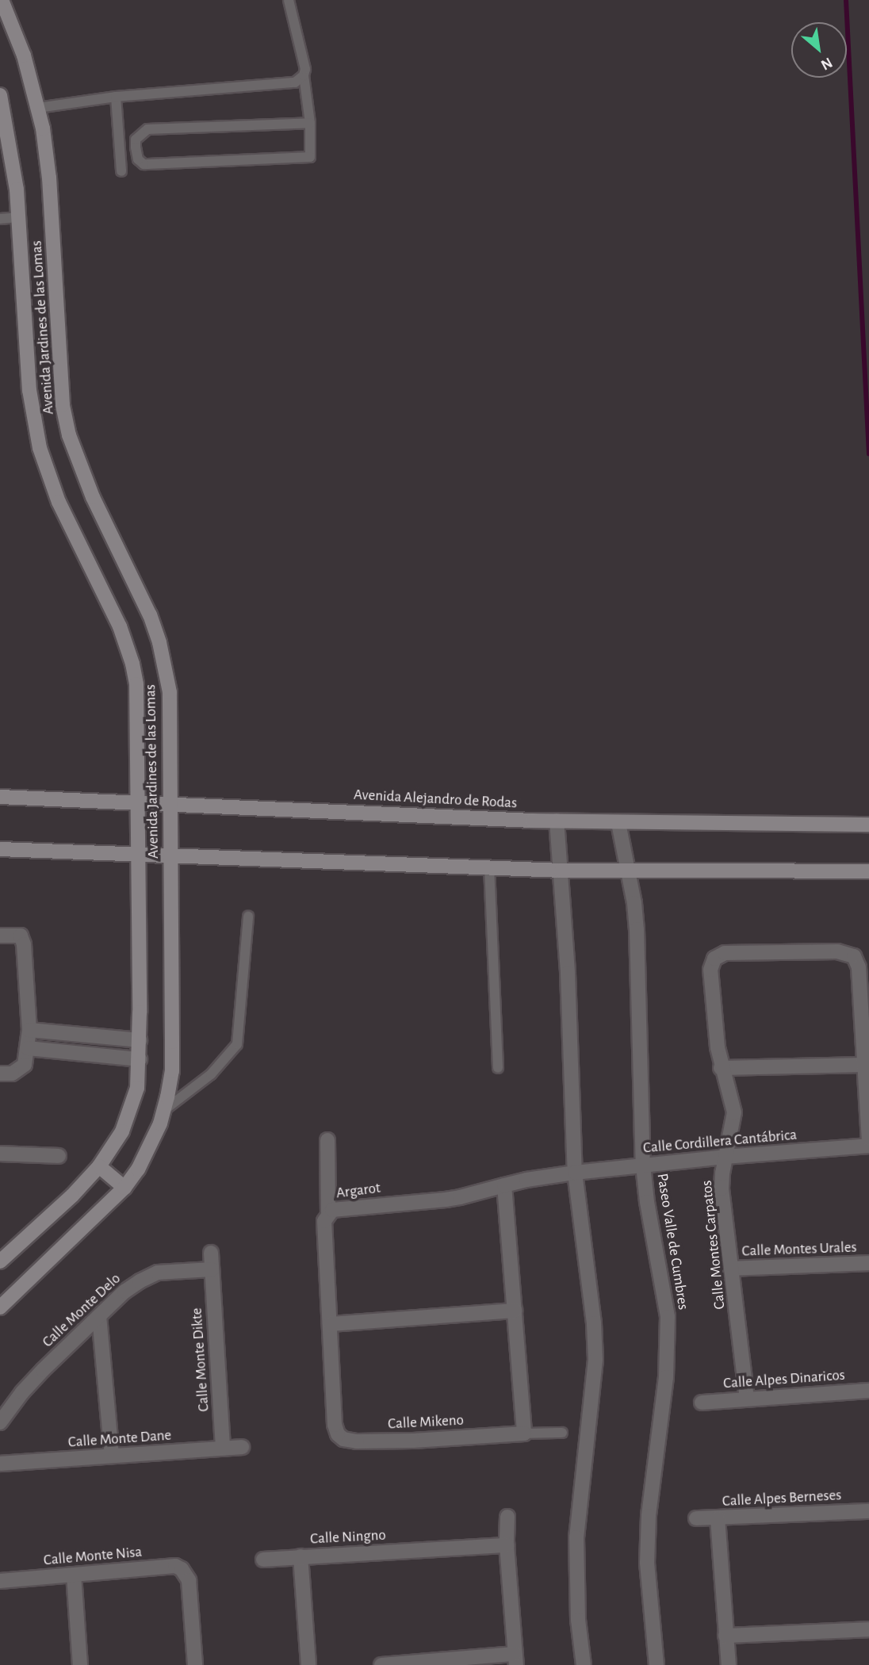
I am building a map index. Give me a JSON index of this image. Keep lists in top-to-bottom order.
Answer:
{
  "streets": {
    "street": [
      "Avenida Jardines de las Lomas",
      "Avenida Alejandro de Rodas",
      "Calle Cordillera Cantábrica",
      "Argarot",
      "Paseo Valle de Cumbres",
      "Calle Montes Carpatos",
      "Calle Montes Urales",
      "Calle Monte Delo",
      "Calle Monte Dikte",
      "Calle Alpes Dinaricos",
      "Calle Mikeno",
      "Calle Monte Dane",
      "Calle Alpes Berneses",
      "Calle Ningno",
      "Calle Monte Nisa"
    ]
  },
  "crossings": [
    ["Avenida Jardines de las Lomas", "Avenida Alejandro de Rodas"],
    ["Avenida Alejandro de Rodas", "Paseo Valle de Cumbres"],
    ["Calle Cordillera Cantábrica", "Argarot"],
    ["Calle Cordillera Cantábrica", "Paseo Valle de Cumbres"],
    ["Calle Cordillera Cantábrica", "Calle Montes Carpatos"],
    ["Argarot", "Calle Mikeno"],
    ["Calle Montes Carpatos", "Calle Montes Urales"],
    ["Calle Montes Carpatos", "Calle Alpes Dinaricos"],
    ["Calle Monte Delo", "Calle Monte Dikte"],
    ["Calle Monte Dikte", "Calle Monte Dane"]
  ],
  "north": "bottom right"
}
